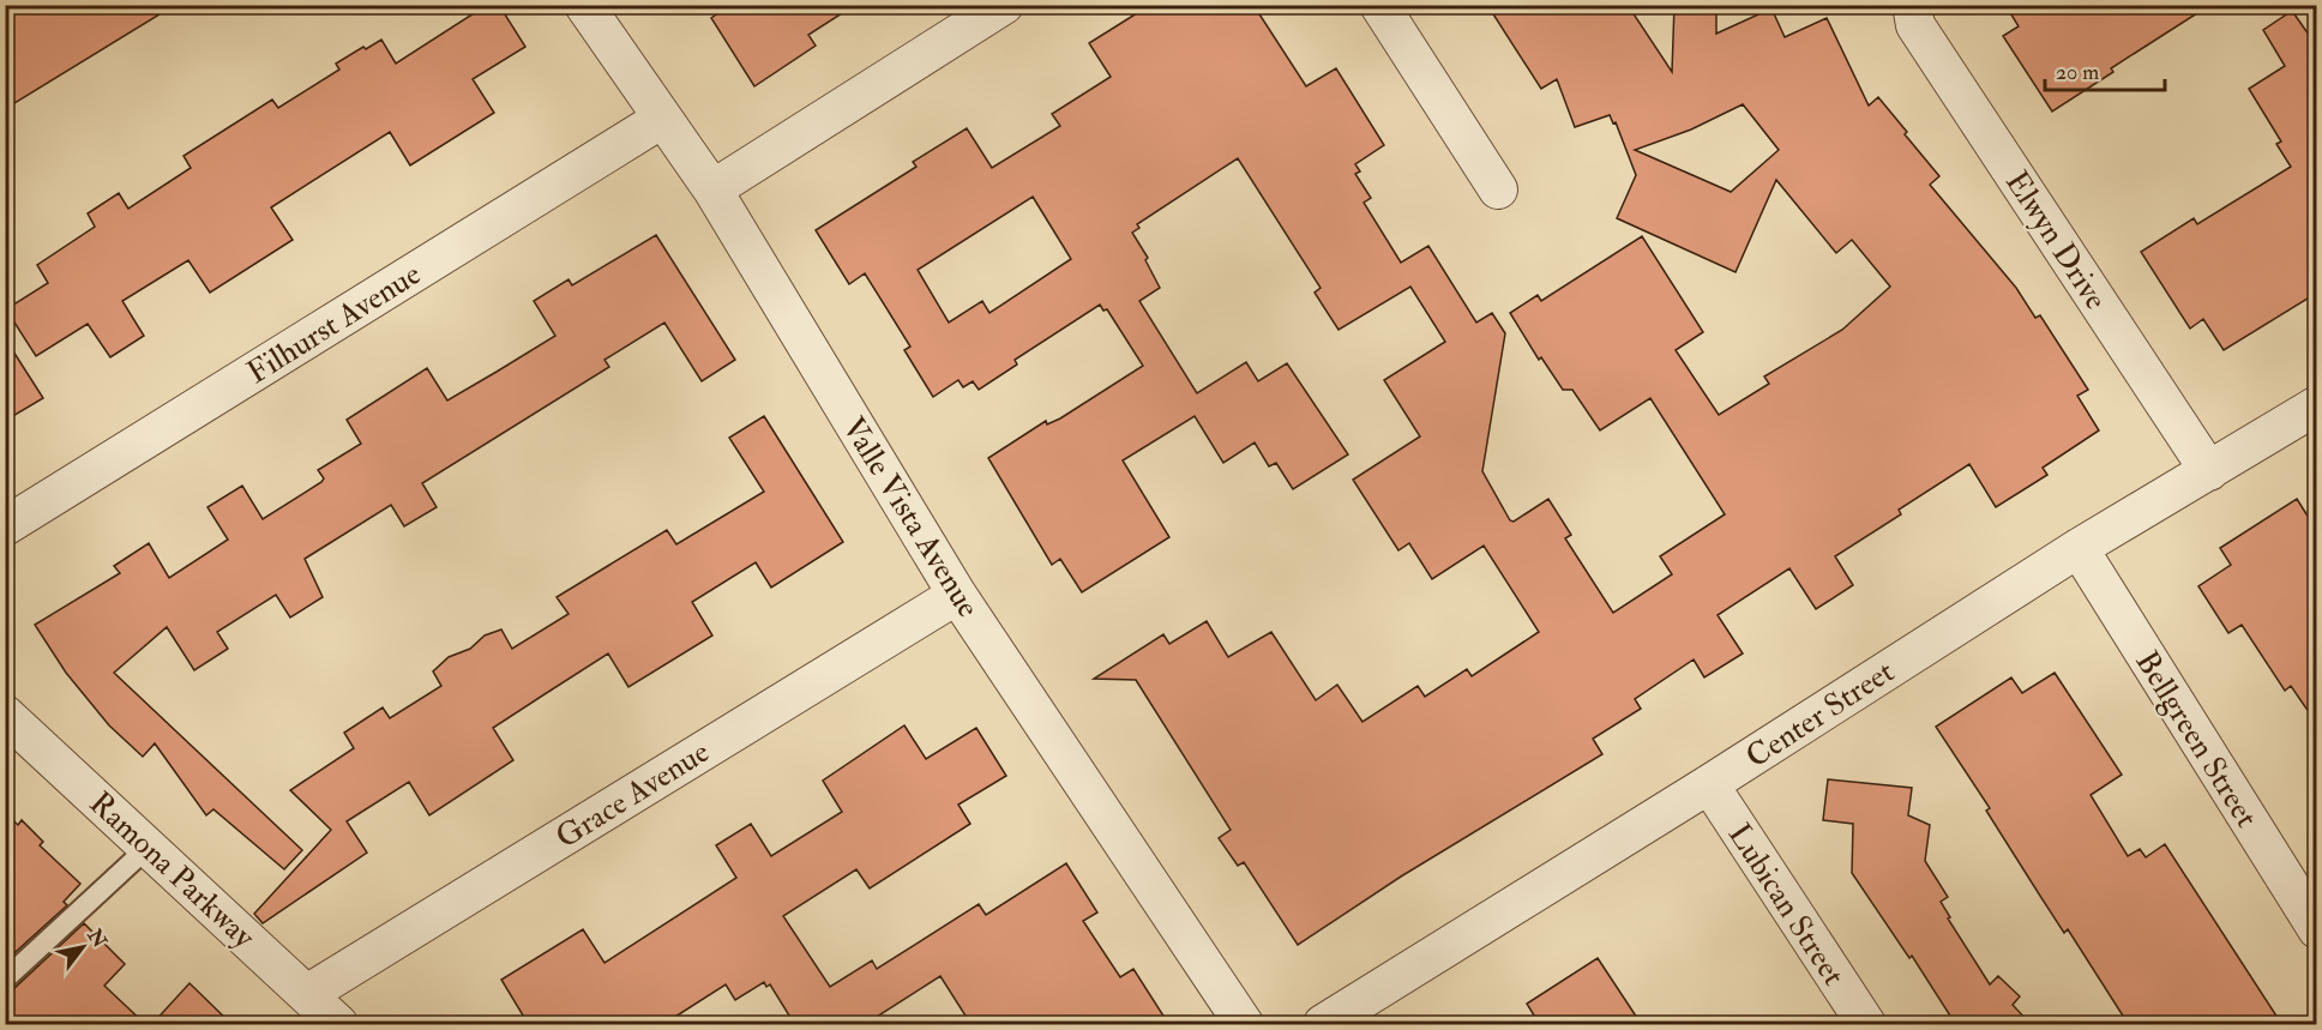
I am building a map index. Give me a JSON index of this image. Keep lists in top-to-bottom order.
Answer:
{
  "streets": {
    "street": [
      "Elwyn Drive",
      "Filhurst Avenue",
      "Valle Vista Avenue",
      "Center Street",
      "Bellgreen Street",
      "Grace Avenue",
      "Ramona Parkway",
      "Lubican Street"
    ]
  },
  "crossings": [
    ["Elwyn Drive", "Center Street"],
    ["Filhurst Avenue", "Valle Vista Avenue"],
    ["Valle Vista Avenue", "Grace Avenue"],
    ["Center Street", "Bellgreen Street"],
    ["Center Street", "Lubican Street"],
    ["Grace Avenue", "Ramona Parkway"]
  ],
  "scale_bar": "20 m",
  "north": "top right"
}
